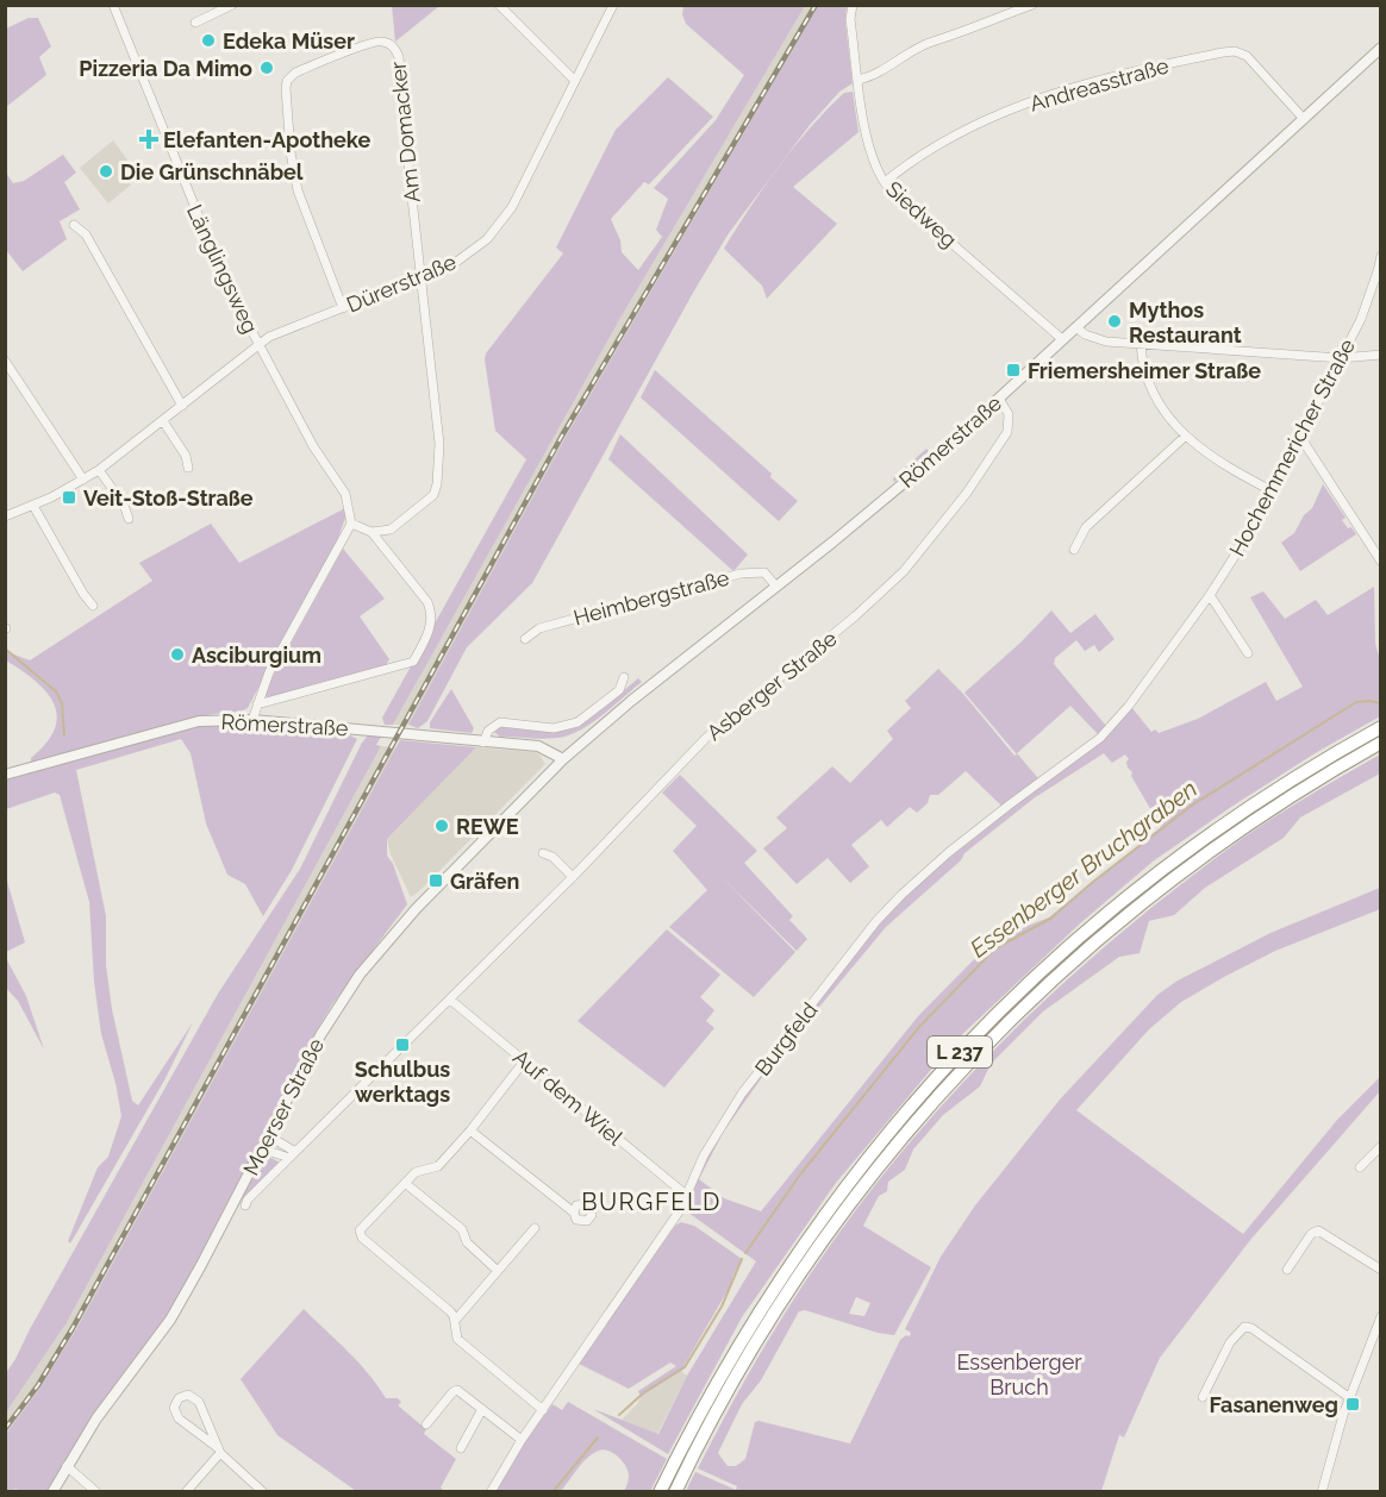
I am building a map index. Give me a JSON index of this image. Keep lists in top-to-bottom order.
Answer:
{
  "streets": {
    "highway": ["L 237"],
    "street": [
      "Andreasstraße",
      "Am Domacker",
      "Siedweg",
      "Länglingsweg",
      "Dürerstraße",
      "Römerstraße",
      "Hochemmericher Straße",
      "Heimbergstraße",
      "Asberger Straße",
      "Burgfeld",
      "Auf dem Wiel",
      "Moerser Straße"
    ]
  },
  "crossings": [
    ["Andreasstraße", "Siedweg"],
    ["Andreasstraße", "Römerstraße"],
    ["Am Domacker", "Dürerstraße"],
    ["Siedweg", "Römerstraße"],
    ["Länglingsweg", "Dürerstraße"],
    ["Römerstraße", "Heimbergstraße"],
    ["Römerstraße", "Asberger Straße"],
    ["Römerstraße", "Moerser Straße"],
    ["Hochemmericher Straße", "Burgfeld"],
    ["Asberger Straße", "Auf dem Wiel"],
    ["Burgfeld", "Auf dem Wiel"]
  ],
  "districts": ["BURGFELD"],
  "water": ["Essenberger Bruchgraben"],
  "parks": ["Essenberger Bruch"],
  "places": {
    "other": [
      "Edeka Müser",
      "Pizzeria Da Mimo",
      "Die Grünschnäbel",
      "Mythos Restaurant",
      "Asciburgium",
      "REWE"
    ],
    "health": ["Elefanten-Apotheke"],
    "transit": [
      "Friemersheimer Straße",
      "Veit-Stoß-Straße",
      "Gräfen",
      "Schulbus werktags",
      "Fasanenweg"
    ]
  }
}
